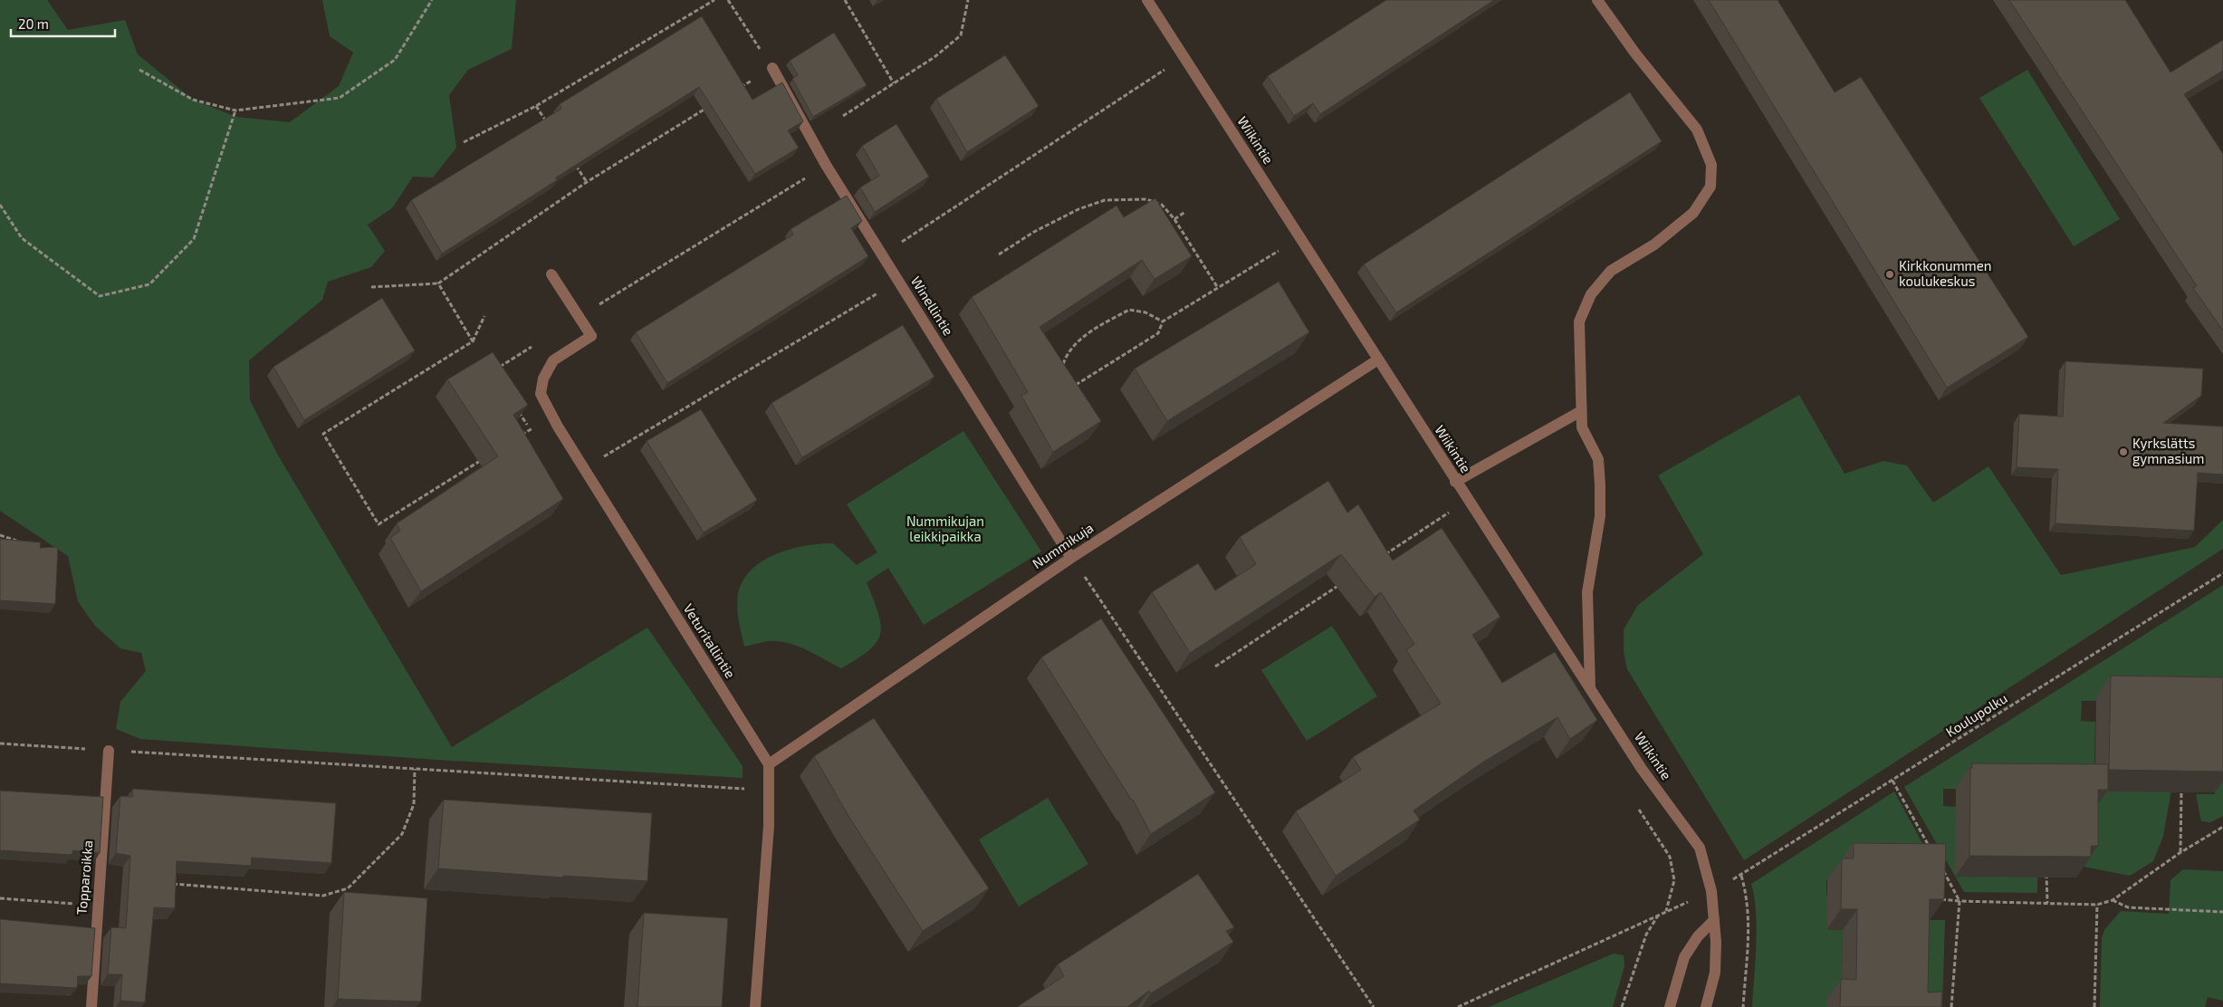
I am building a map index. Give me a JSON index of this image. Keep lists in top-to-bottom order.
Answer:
{
  "streets": {
    "street": [
      "Wiikintie",
      "Winellintie",
      "Nummikuja",
      "Veturitallintie",
      "Topparoikka"
    ],
    "path": ["Koulupolku"]
  },
  "crossings": [
    ["Wiikintie", "Nummikuja"],
    ["Winellintie", "Nummikuja"],
    ["Nummikuja", "Veturitallintie"]
  ],
  "parks": ["Nummikujan leikkipaikka"],
  "places": ["Kirkkonummen koulukeskus", "Kyrkslätts gymnasium"],
  "scale_bar": "20 m"
}
